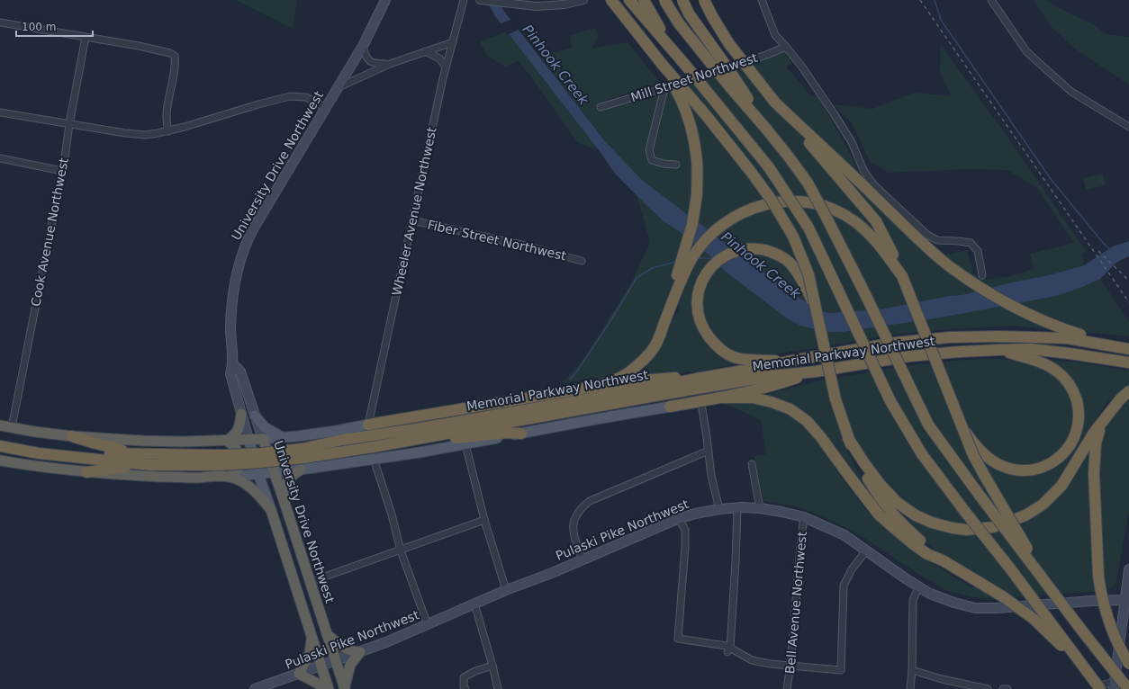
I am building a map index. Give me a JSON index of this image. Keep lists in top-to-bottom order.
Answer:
{
  "streets": {
    "highway": ["University Drive Northwest", "Memorial Parkway Northwest"],
    "main road": ["Pulaski Pike Northwest"],
    "street": [
      "Mill Street Northwest",
      "Wheeler Avenue Northwest",
      "Cook Avenue Northwest",
      "Fiber Street Northwest",
      "Bell Avenue Northwest"
    ]
  },
  "crossings": [
    ["University Drive Northwest", "Pulaski Pike Northwest"],
    ["Wheeler Avenue Northwest", "Fiber Street Northwest"],
    ["Pulaski Pike Northwest", "Bell Avenue Northwest"]
  ],
  "water": ["Pinhook Creek"],
  "scale_bar": "100 m"
}
